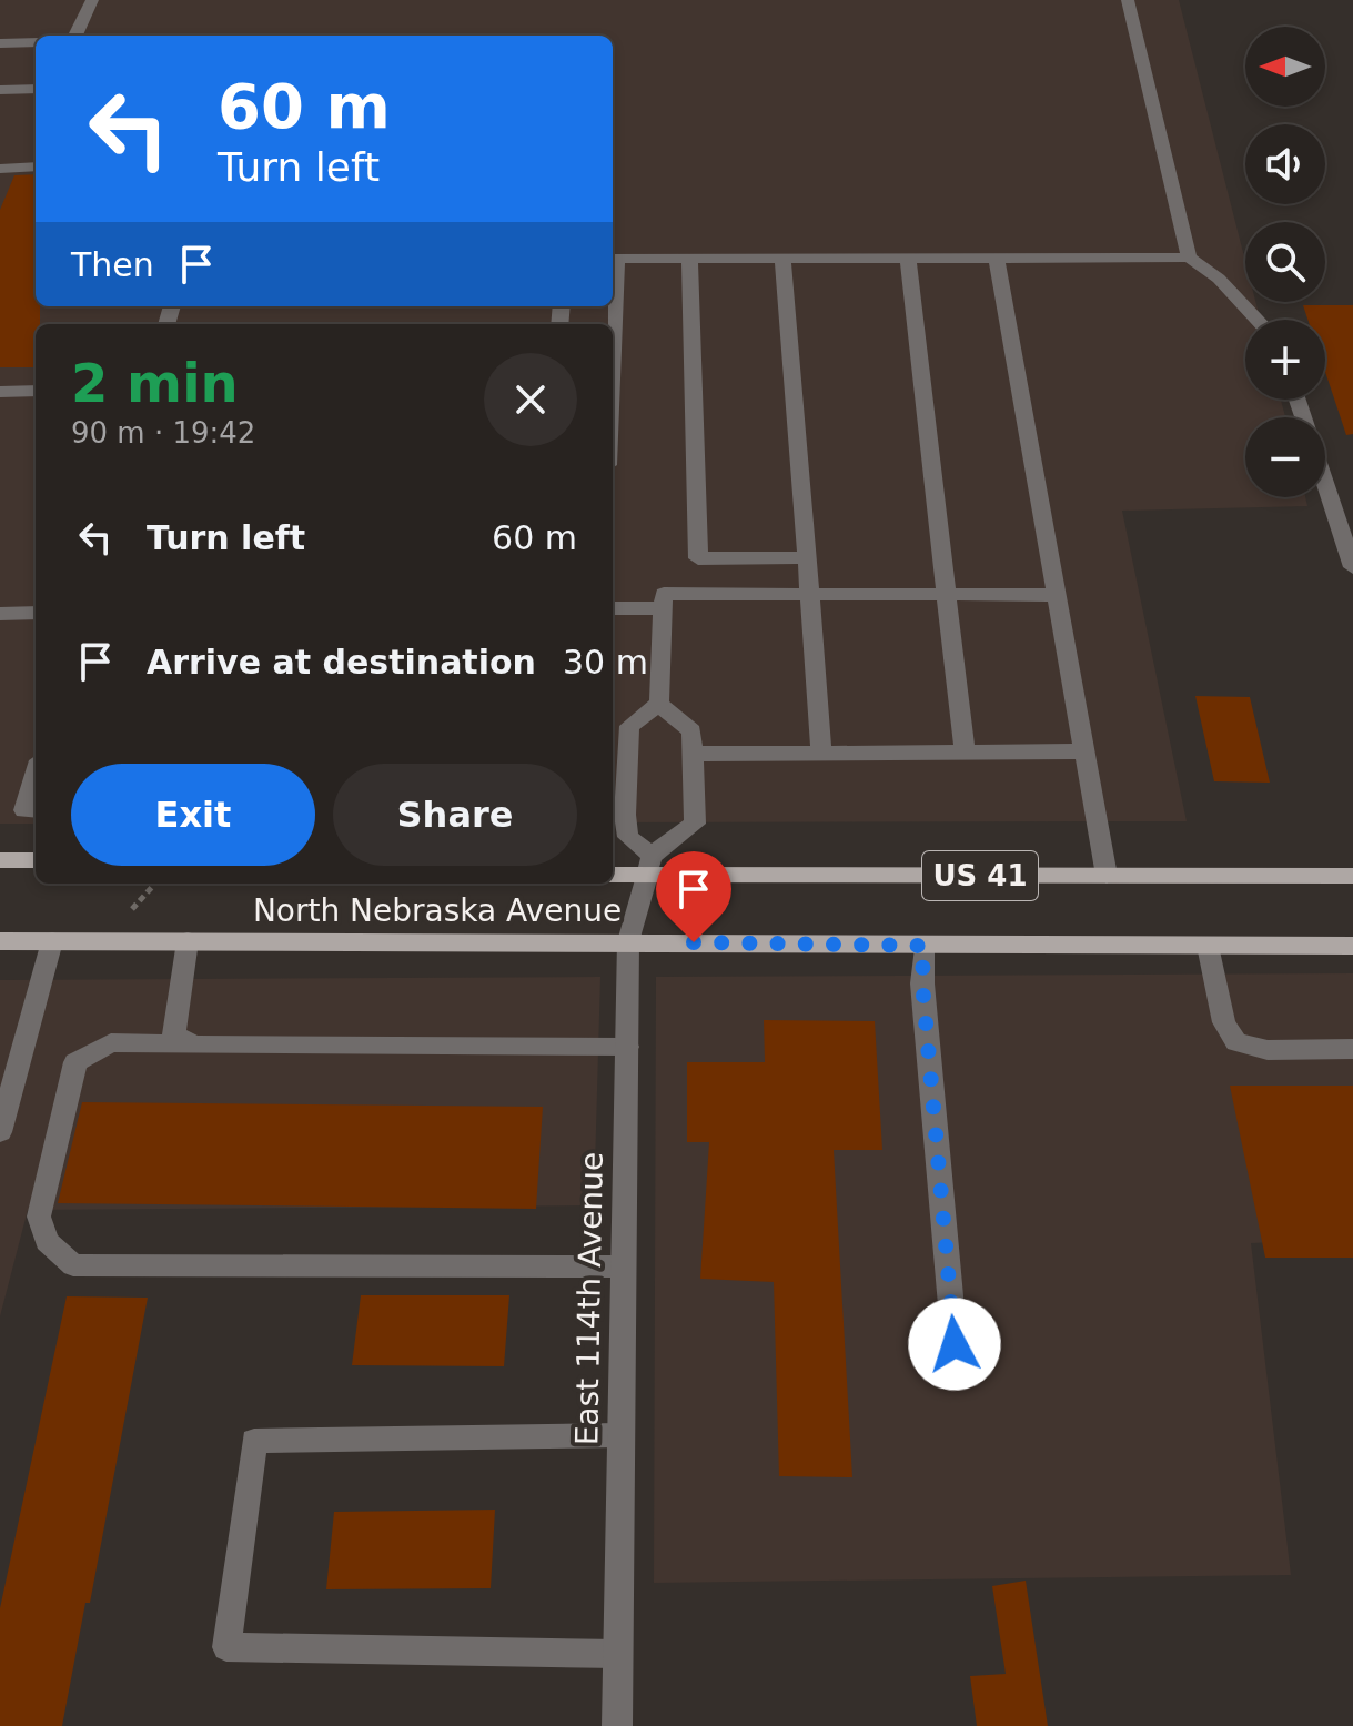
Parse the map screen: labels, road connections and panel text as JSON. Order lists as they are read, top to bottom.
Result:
{
  "streets": {
    "main road": ["US 41", "North Nebraska Avenue"],
    "street": ["East 114th Avenue"]
  },
  "crossings": [
    ["North Nebraska Avenue", "East 114th Avenue"]
  ],
  "north": "left",
  "page": {
    "map_buttons": ["+", "−"],
    "turn": ["60 m", "Turn left"],
    "then": "Then",
    "heading": ["2 min", "90 m · 19:42"],
    "list": [
      {
        "name": "Turn left",
        "value": "60 m"
      },
      {
        "name": "Arrive at destination",
        "value": "30 m"
      }
    ],
    "buttons": ["Exit", "Share"]
  }
}
